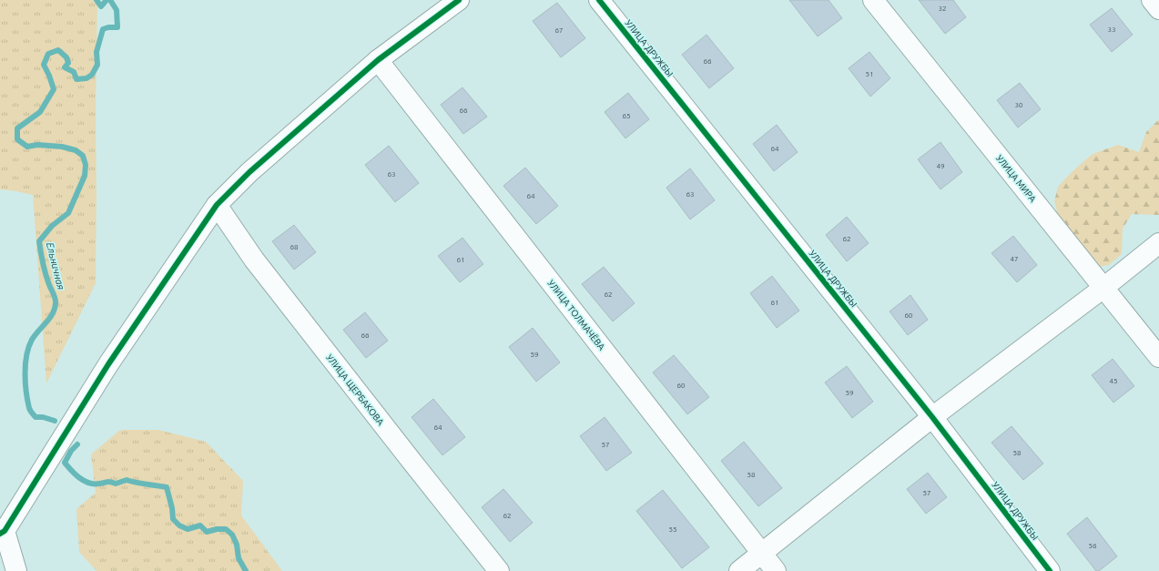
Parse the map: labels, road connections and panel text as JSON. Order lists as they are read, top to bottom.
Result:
{
  "streets": {
    "street": [
      "УЛИЦА ДРУЖБЫ",
      "УЛИЦА МИРА",
      "УЛИЦА ТОЛМАЧЁВА",
      "УЛИЦА ЩЕРБАКОВА"
    ]
  },
  "water": ["Ельничная"],
  "house_numbers": [
    "32",
    "33",
    "67",
    "66",
    "51",
    "30",
    "66",
    "65",
    "64",
    "49",
    "63",
    "63",
    "64",
    "62",
    "68",
    "47",
    "61",
    "62",
    "61",
    "60",
    "66",
    "59",
    "45",
    "60",
    "59",
    "64",
    "57",
    "58",
    "58",
    "57",
    "62",
    "55",
    "56"
  ]
}
